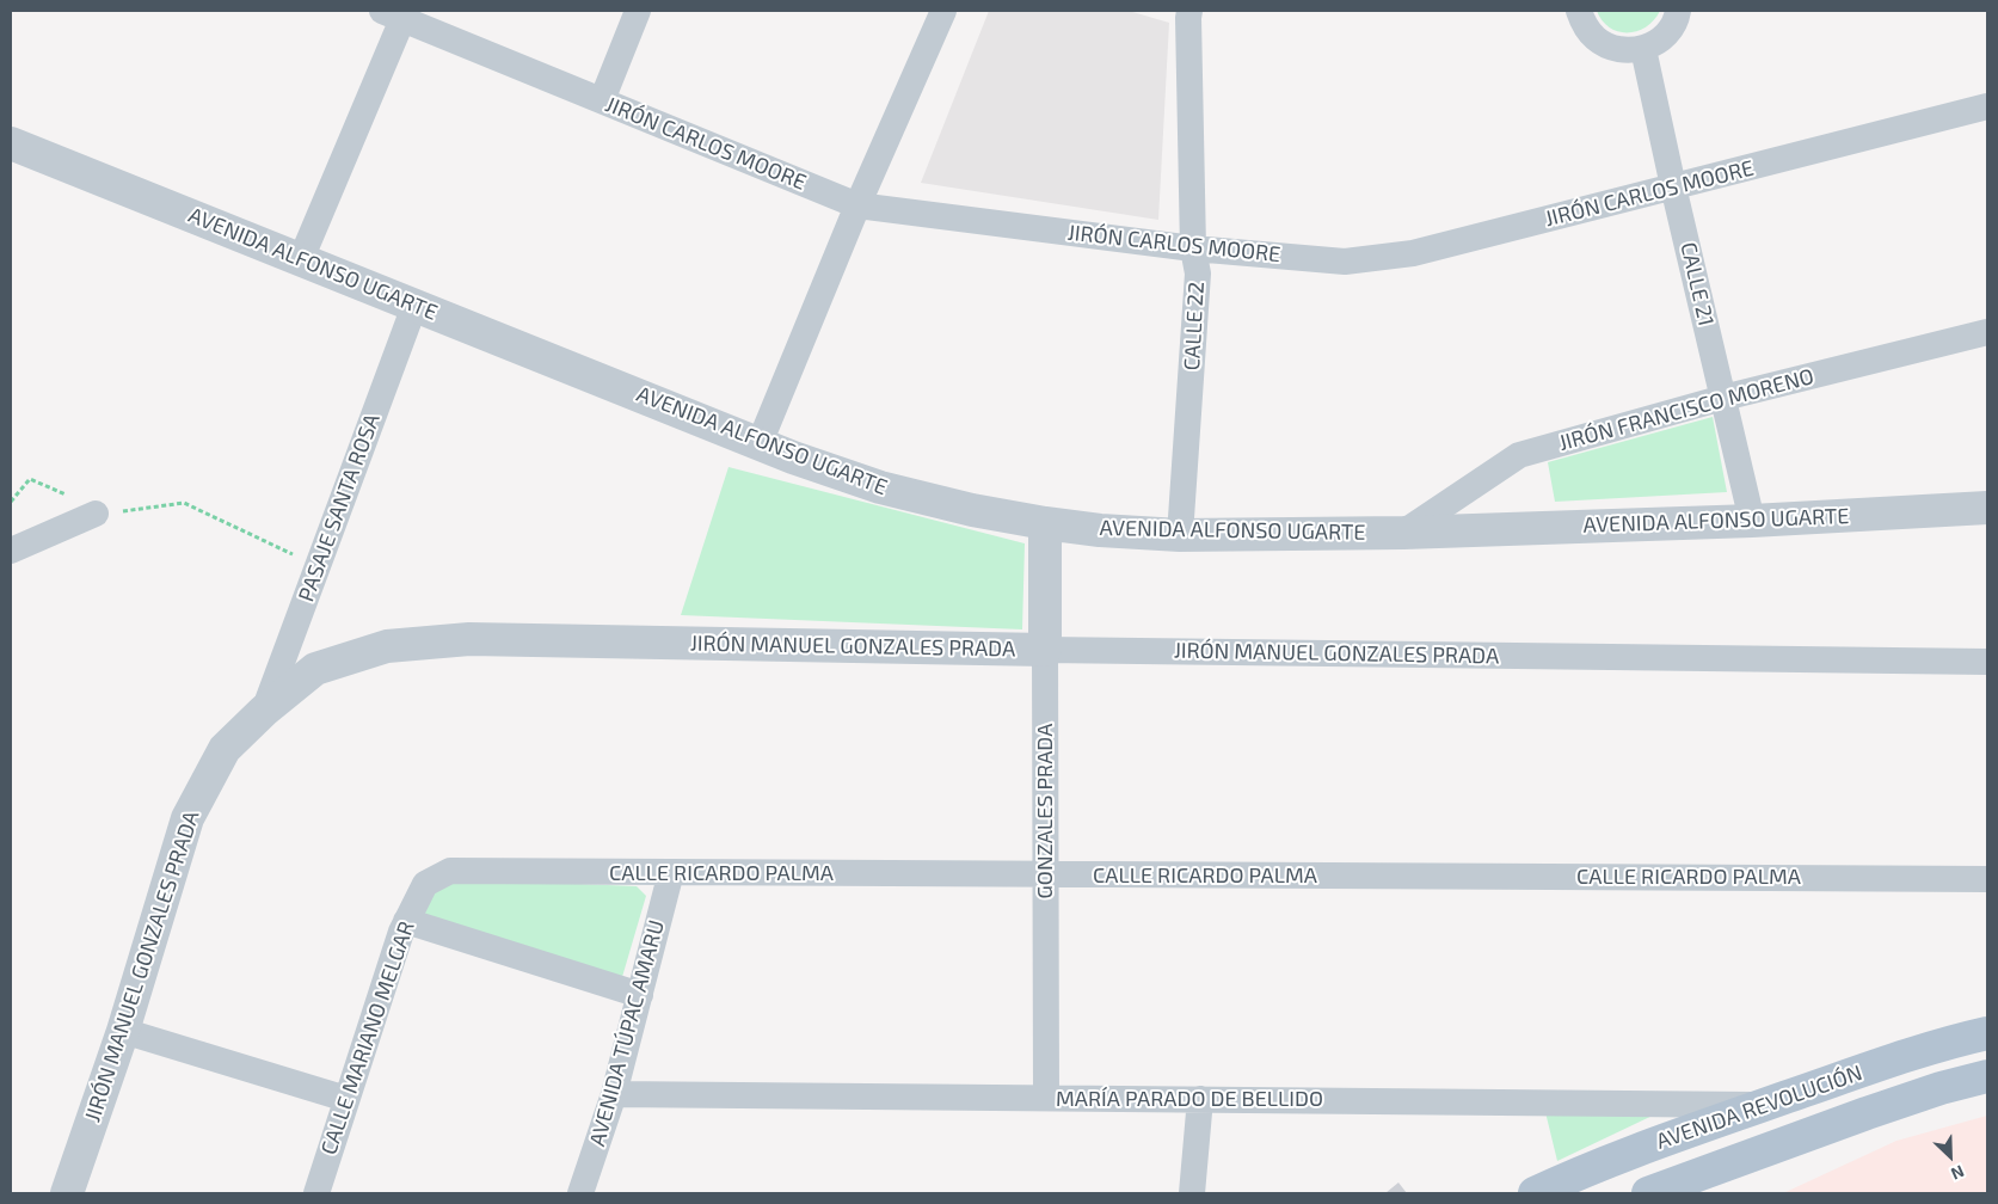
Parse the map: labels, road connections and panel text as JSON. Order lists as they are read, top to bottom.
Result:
{
  "streets": {
    "main road": ["AVENIDA REVOLUCIÓN"],
    "street": [
      "JIRÓN CARLOS MOORE",
      "AVENIDA ALFONSO UGARTE",
      "CALLE 21",
      "CALLE 22",
      "JIRÓN FRANCISCO MORENO",
      "PASAJE SANTA ROSA",
      "JIRÓN MANUEL GONZALES PRADA",
      "GONZALES PRADA",
      "CALLE RICARDO PALMA",
      "AVENIDA TÚPAC AMARU",
      "CALLE MARIANO MELGAR",
      "MARÍA PARADO DE BELLIDO"
    ]
  },
  "crossings": [
    ["JIRÓN CARLOS MOORE", "CALLE 21"],
    ["JIRÓN CARLOS MOORE", "CALLE 22"],
    ["AVENIDA ALFONSO UGARTE", "CALLE 21"],
    ["AVENIDA ALFONSO UGARTE", "CALLE 22"],
    ["AVENIDA ALFONSO UGARTE", "JIRÓN FRANCISCO MORENO"],
    ["AVENIDA ALFONSO UGARTE", "PASAJE SANTA ROSA"],
    ["AVENIDA ALFONSO UGARTE", "GONZALES PRADA"],
    ["CALLE 21", "JIRÓN FRANCISCO MORENO"],
    ["PASAJE SANTA ROSA", "JIRÓN MANUEL GONZALES PRADA"],
    ["JIRÓN MANUEL GONZALES PRADA", "GONZALES PRADA"],
    ["GONZALES PRADA", "CALLE RICARDO PALMA"],
    ["GONZALES PRADA", "MARÍA PARADO DE BELLIDO"],
    ["CALLE RICARDO PALMA", "AVENIDA TÚPAC AMARU"],
    ["CALLE RICARDO PALMA", "CALLE MARIANO MELGAR"],
    ["AVENIDA TÚPAC AMARU", "MARÍA PARADO DE BELLIDO"],
    ["MARÍA PARADO DE BELLIDO", "AVENIDA REVOLUCIÓN"]
  ],
  "north": "bottom right"
}
